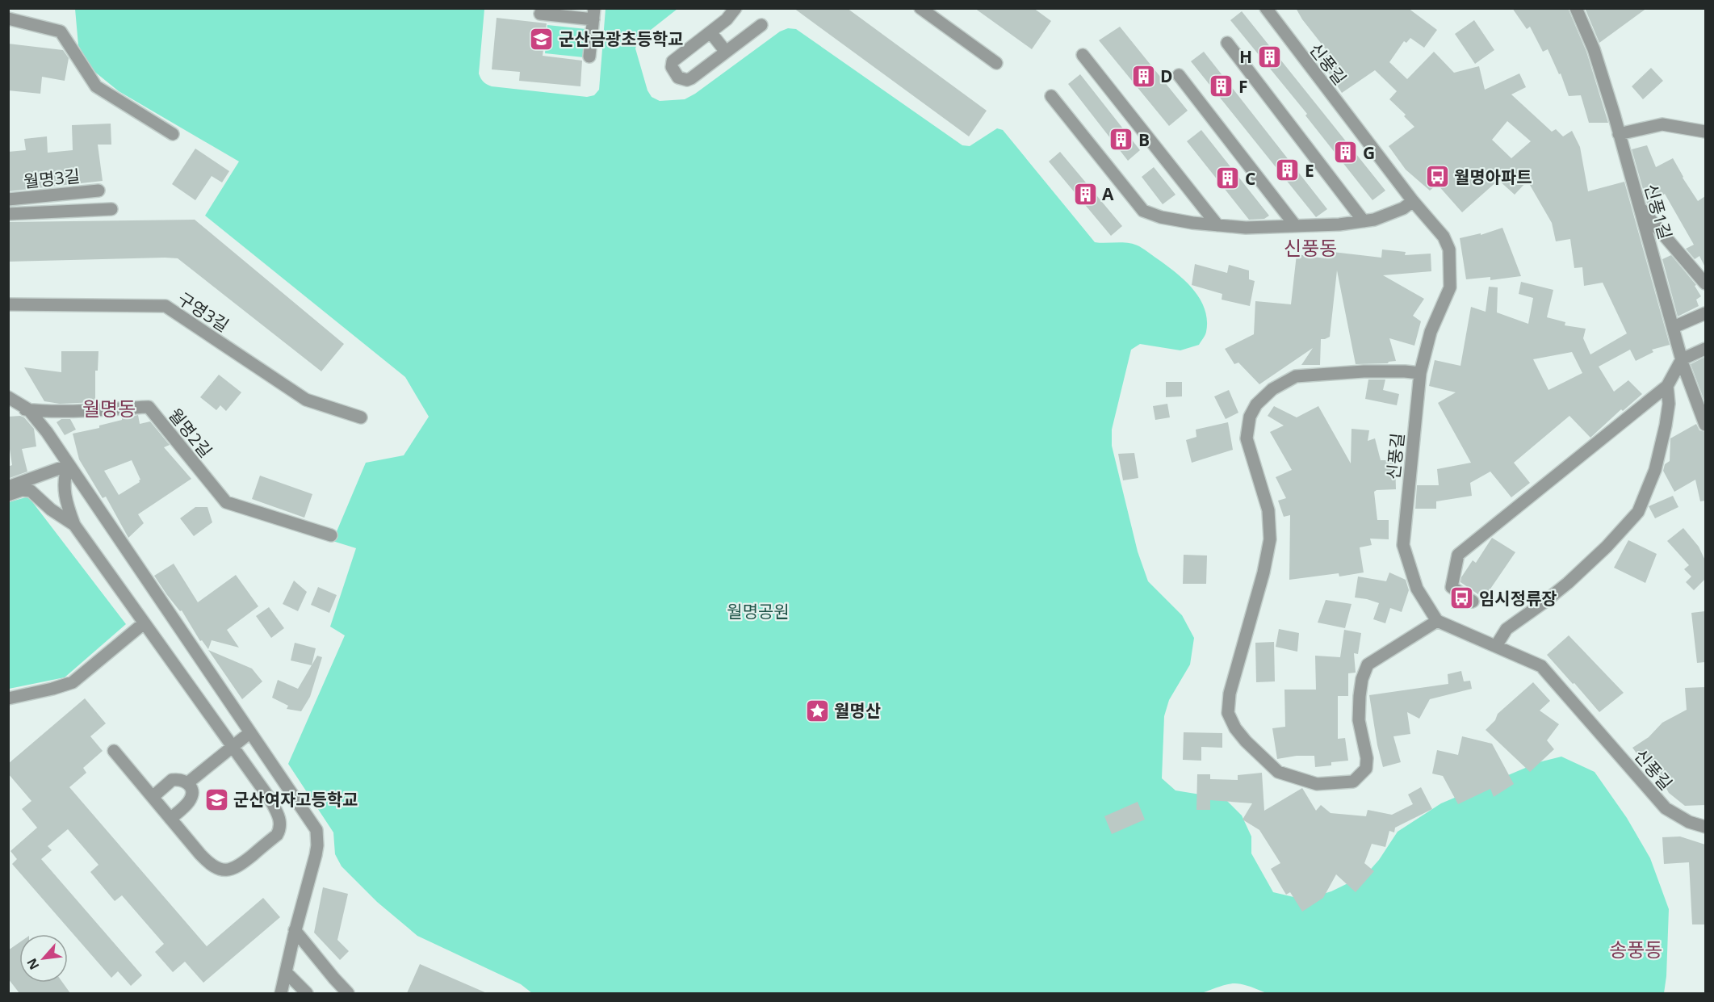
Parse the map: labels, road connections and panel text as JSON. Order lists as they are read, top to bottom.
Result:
{
  "streets": {
    "lane": [
      "신풍길",
      "월명3길",
      "신풍1길",
      "구영3길",
      "월명2길"
    ]
  },
  "districts": ["신풍동", "월명동", "송풍동"],
  "parks": ["월명공원"],
  "places": {
    "school or university": ["군산금광초등학교", "군산여자고등학교"],
    "building": [
      "H",
      "D",
      "F",
      "B",
      "G",
      "E",
      "C",
      "A"
    ],
    "bus stop": ["월명아파트", "임시정류장"],
    "place": ["월명산"]
  },
  "north": "bottom left"
}
